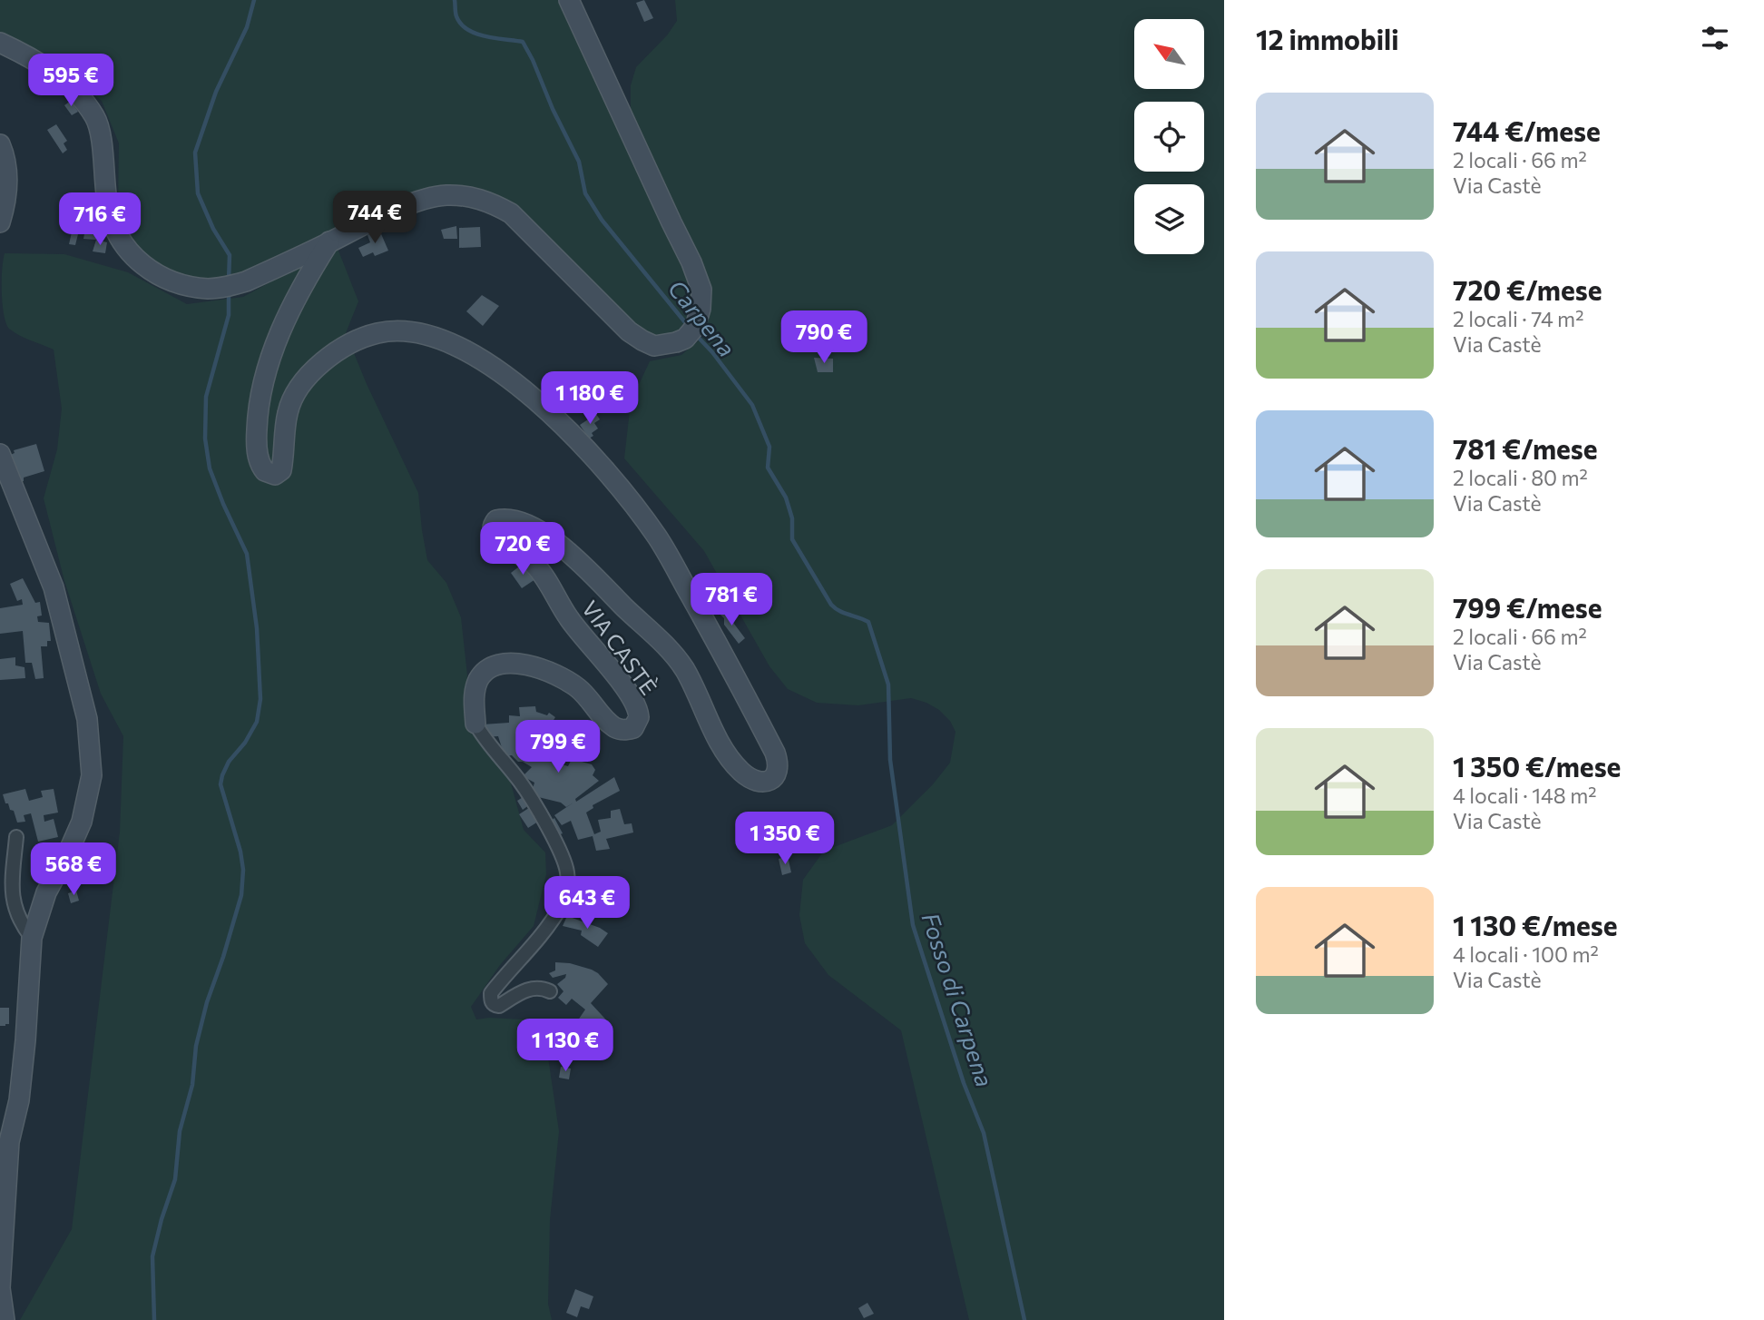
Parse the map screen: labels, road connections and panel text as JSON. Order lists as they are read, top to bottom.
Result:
{
  "streets": {
    "street": ["VIA CASTÈ"]
  },
  "water": ["Carpena", "Fosso di Carpena"],
  "north": "top left",
  "page": {
    "heading": "12 immobili",
    "price": [
      "595 €",
      "744 €",
      "716 €",
      "790 €",
      "1 180 €",
      "720 €",
      "781 €",
      "799 €",
      "1 350 €",
      "568 €",
      "643 €",
      "1 130 €"
    ],
    "list": [
      {
        "name": "744 €/mese",
        "note": "2 locali · 66 m² · Via Castè"
      },
      {
        "name": "720 €/mese",
        "note": "2 locali · 74 m² · Via Castè"
      },
      {
        "name": "781 €/mese",
        "note": "2 locali · 80 m² · Via Castè"
      },
      {
        "name": "799 €/mese",
        "note": "2 locali · 66 m² · Via Castè"
      },
      {
        "name": "1 350 €/mese",
        "note": "4 locali · 148 m² · Via Castè"
      },
      {
        "name": "1 130 €/mese",
        "note": "4 locali · 100 m² · Via Castè"
      }
    ]
  }
}
